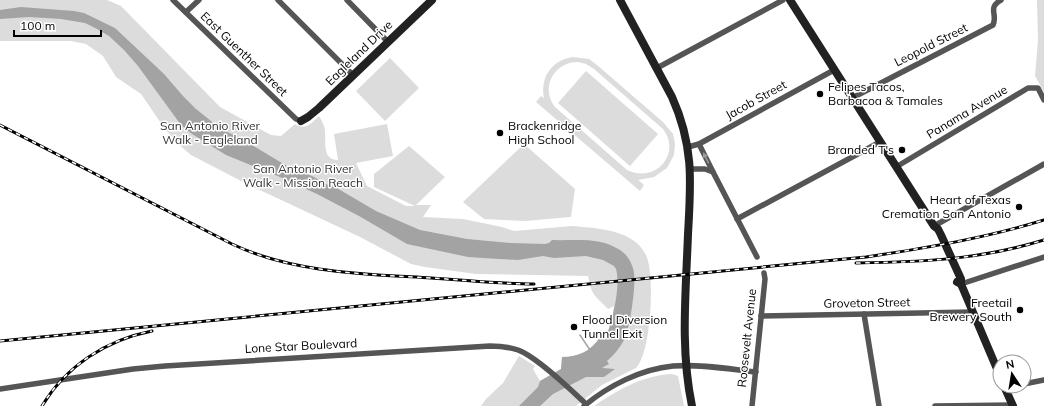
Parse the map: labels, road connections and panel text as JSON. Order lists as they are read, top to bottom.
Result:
{
  "streets": {
    "main road": ["Eagleland Drive"],
    "street": [
      "Leopold Street",
      "East Guenther Street",
      "Jacob Street",
      "Panama Avenue",
      "Groveton Street",
      "Roosevelt Avenue",
      "Lone Star Boulevard"
    ]
  },
  "crossings": [
    ["Eagleland Drive", "East Guenther Street"],
    ["Groveton Street", "Roosevelt Avenue"]
  ],
  "parks": ["San Antonio River Walk - Eagleland", "San Antonio River Walk - Mission Reach"],
  "places": [
    "Felipes Tacos, Barbacoa & Tamales",
    "Brackenridge High School",
    "Branded T's",
    "Heart of Texas Cremation San Antonio",
    "Freetail Brewery South",
    "Flood Diversion Tunnel Exit"
  ],
  "scale_bar": "100 m",
  "north": "top"
}
